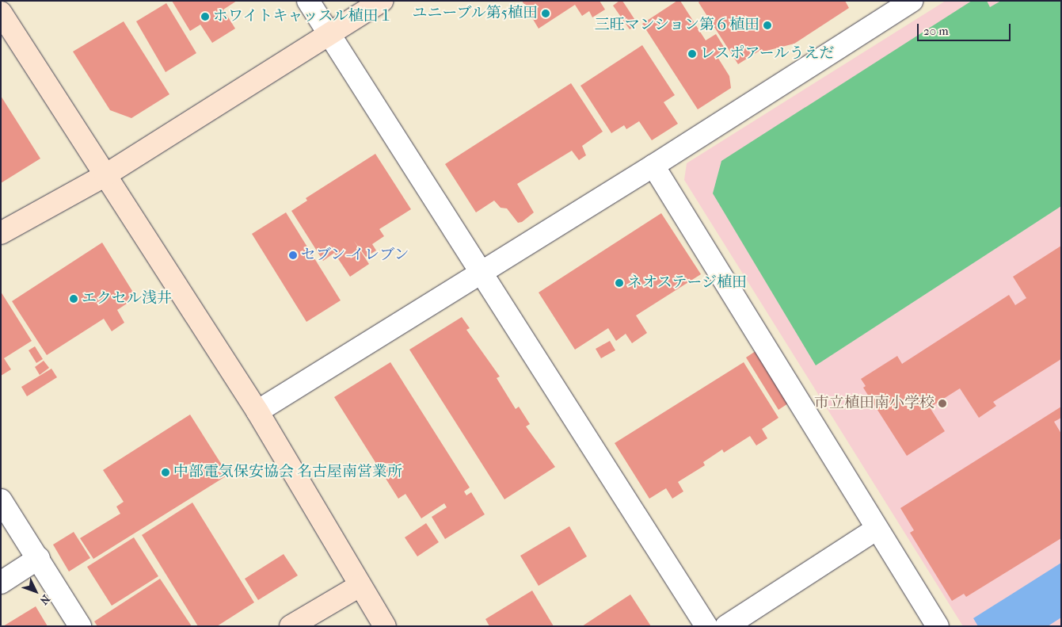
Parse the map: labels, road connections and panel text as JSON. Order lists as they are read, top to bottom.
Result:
{
  "places": [
    "ユニーブル第5植田",
    "ホワイトキャッスル植田１",
    "三旺マンション第６植田",
    "レスポアールうえだ",
    "セブン-イレブン",
    "ネオステージ植田",
    "エクセル浅井",
    "市立植田南小学校",
    "中部電気保安協会 名古屋南営業所"
  ],
  "scale_bar": "20 m",
  "north": "bottom right"
}
